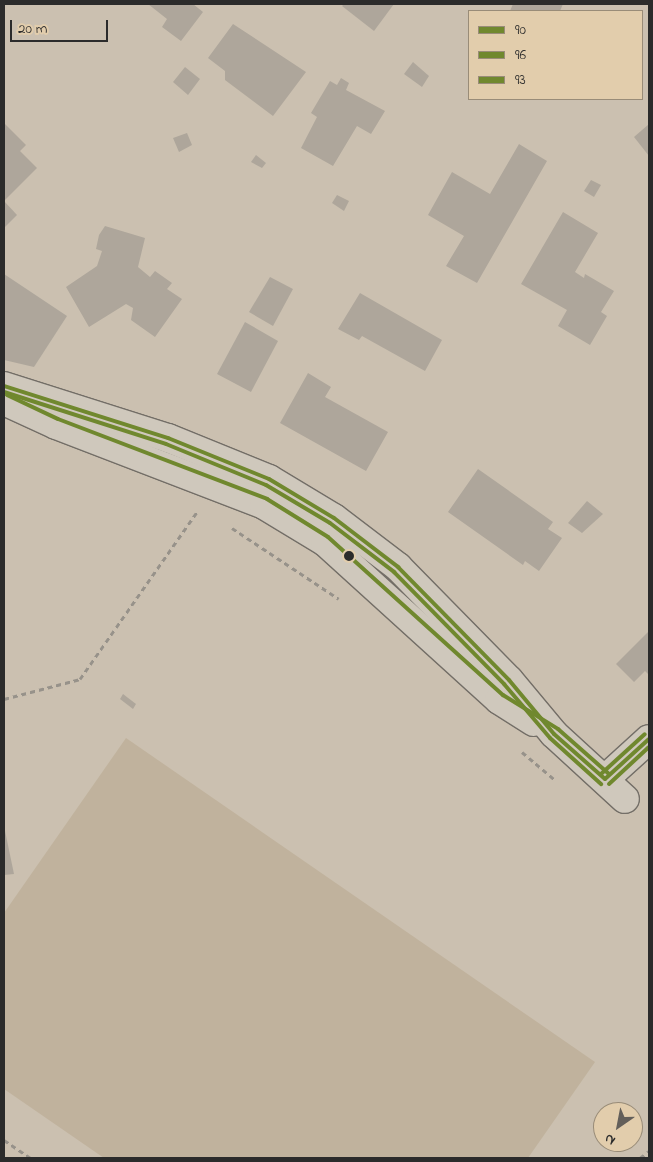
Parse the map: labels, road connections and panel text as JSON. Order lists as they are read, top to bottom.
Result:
{
  "lines": ["transit line 90", "transit line 96", "transit line 93"],
  "legend": ["90", "96", "93"],
  "scale_bar": "20 m",
  "north": "bottom left"
}
